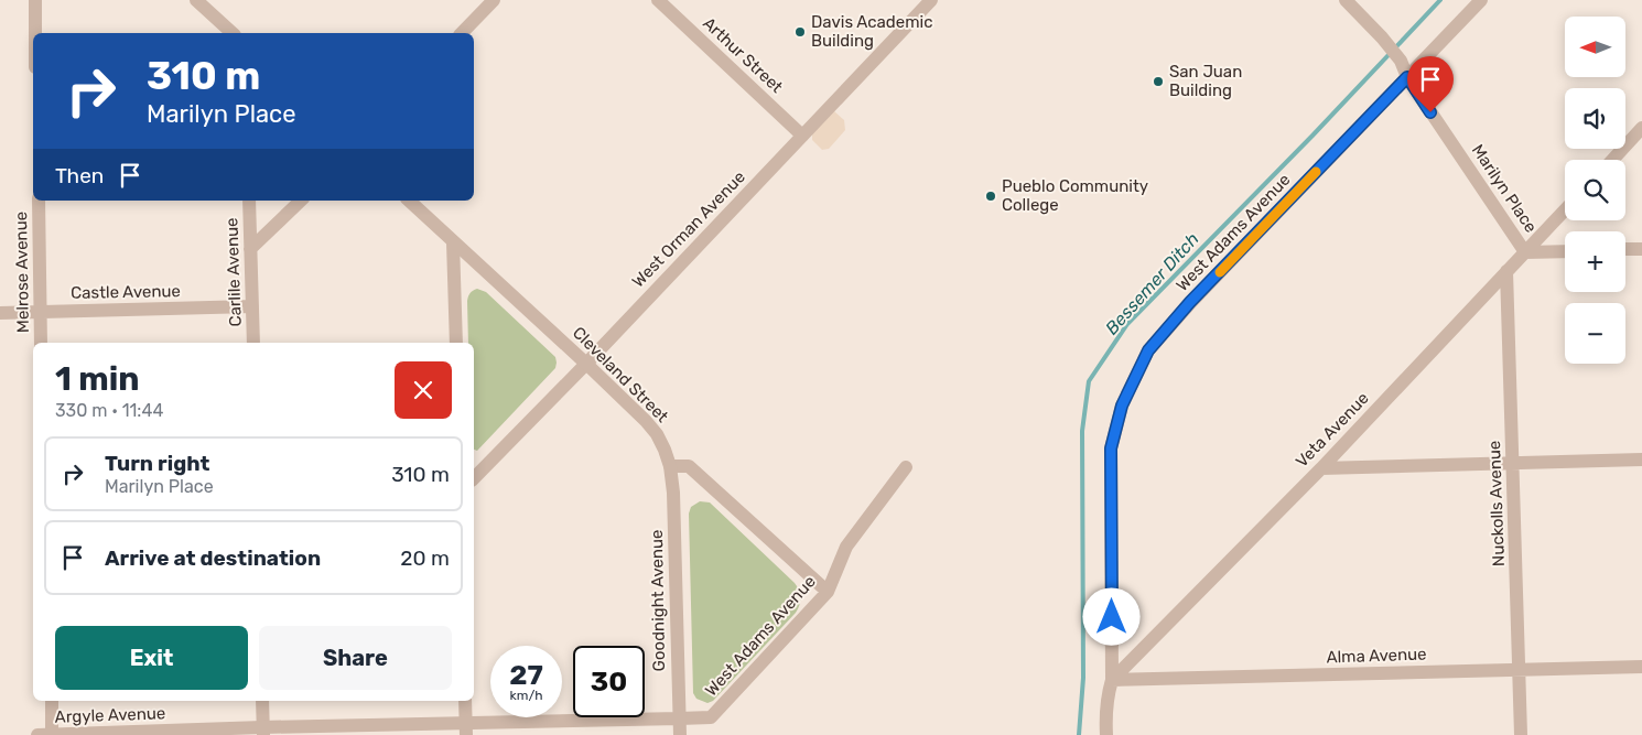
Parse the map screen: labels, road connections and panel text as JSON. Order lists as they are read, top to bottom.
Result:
{
  "streets": {
    "street": [
      "Arthur Street",
      "Marilyn Place",
      "West Orman Avenue",
      "West Adams Avenue",
      "Melrose Avenue",
      "Carlile Avenue",
      "Castle Avenue",
      "Cleveland Street",
      "Veta Avenue",
      "Nuckolls Avenue",
      "Goodnight Avenue",
      "Alma Avenue",
      "Argyle Avenue"
    ]
  },
  "crossings": [
    ["Arthur Street", "West Orman Avenue"],
    ["Marilyn Place", "West Adams Avenue"],
    ["Marilyn Place", "Veta Avenue"],
    ["West Orman Avenue", "Cleveland Street"],
    ["West Adams Avenue", "Veta Avenue"],
    ["West Adams Avenue", "Goodnight Avenue"],
    ["West Adams Avenue", "Alma Avenue"],
    ["West Adams Avenue", "Argyle Avenue"],
    ["Melrose Avenue", "Castle Avenue"],
    ["Carlile Avenue", "Castle Avenue"],
    ["Cleveland Street", "Goodnight Avenue"],
    ["Veta Avenue", "Nuckolls Avenue"],
    ["Veta Avenue", "Alma Avenue"],
    ["Nuckolls Avenue", "Alma Avenue"],
    ["Goodnight Avenue", "Argyle Avenue"]
  ],
  "water": ["Bessemer Ditch"],
  "places": ["Davis Academic Building", "San Juan Building", "Pueblo Community College"],
  "north": "left",
  "page": {
    "map_buttons": ["+", "−"],
    "turn": ["310 m", "Marilyn Place"],
    "then": "Then",
    "heading": ["1 min", "330 m · 11:44"],
    "list": [
      {
        "name": "Turn right",
        "note": "Marilyn Place",
        "value": "310 m"
      },
      {
        "name": "Arrive at destination",
        "value": "20 m"
      }
    ],
    "buttons": ["Exit", "Share"],
    "speed": "27 km/h",
    "limit": "30"
  }
}
